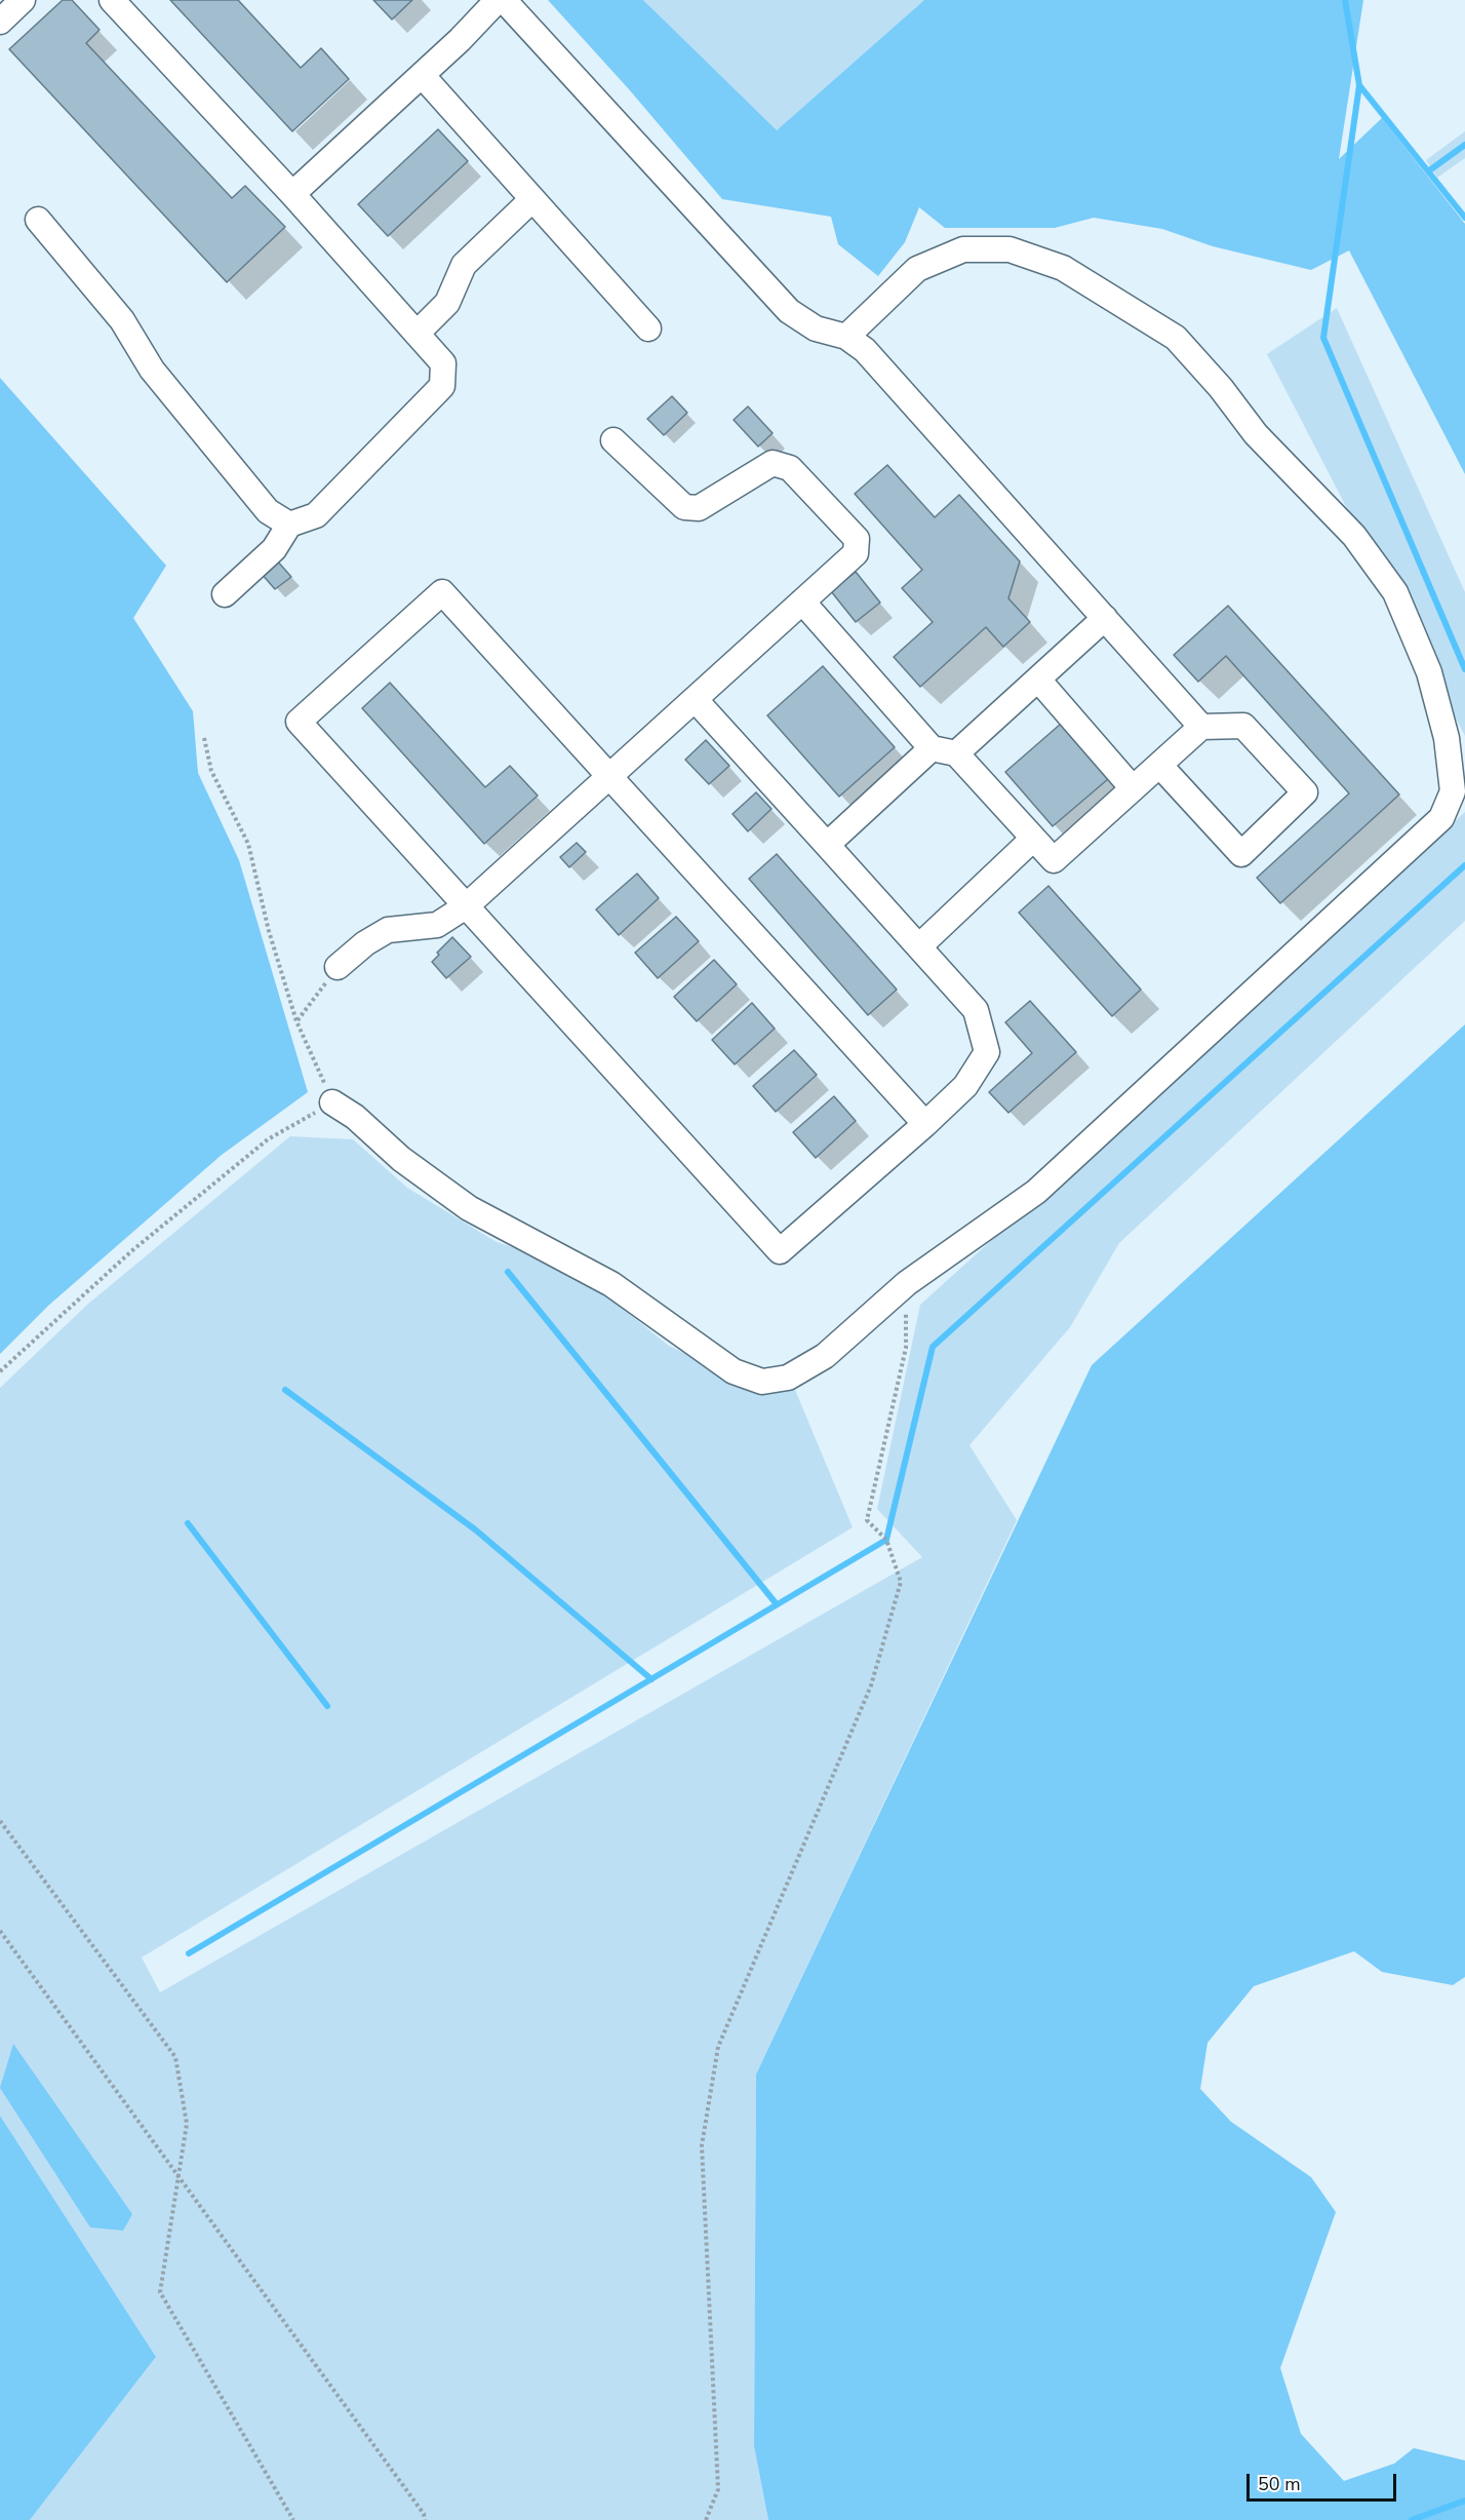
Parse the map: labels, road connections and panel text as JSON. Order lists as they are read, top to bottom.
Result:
{
  "scale_bar": "50 m"
}
